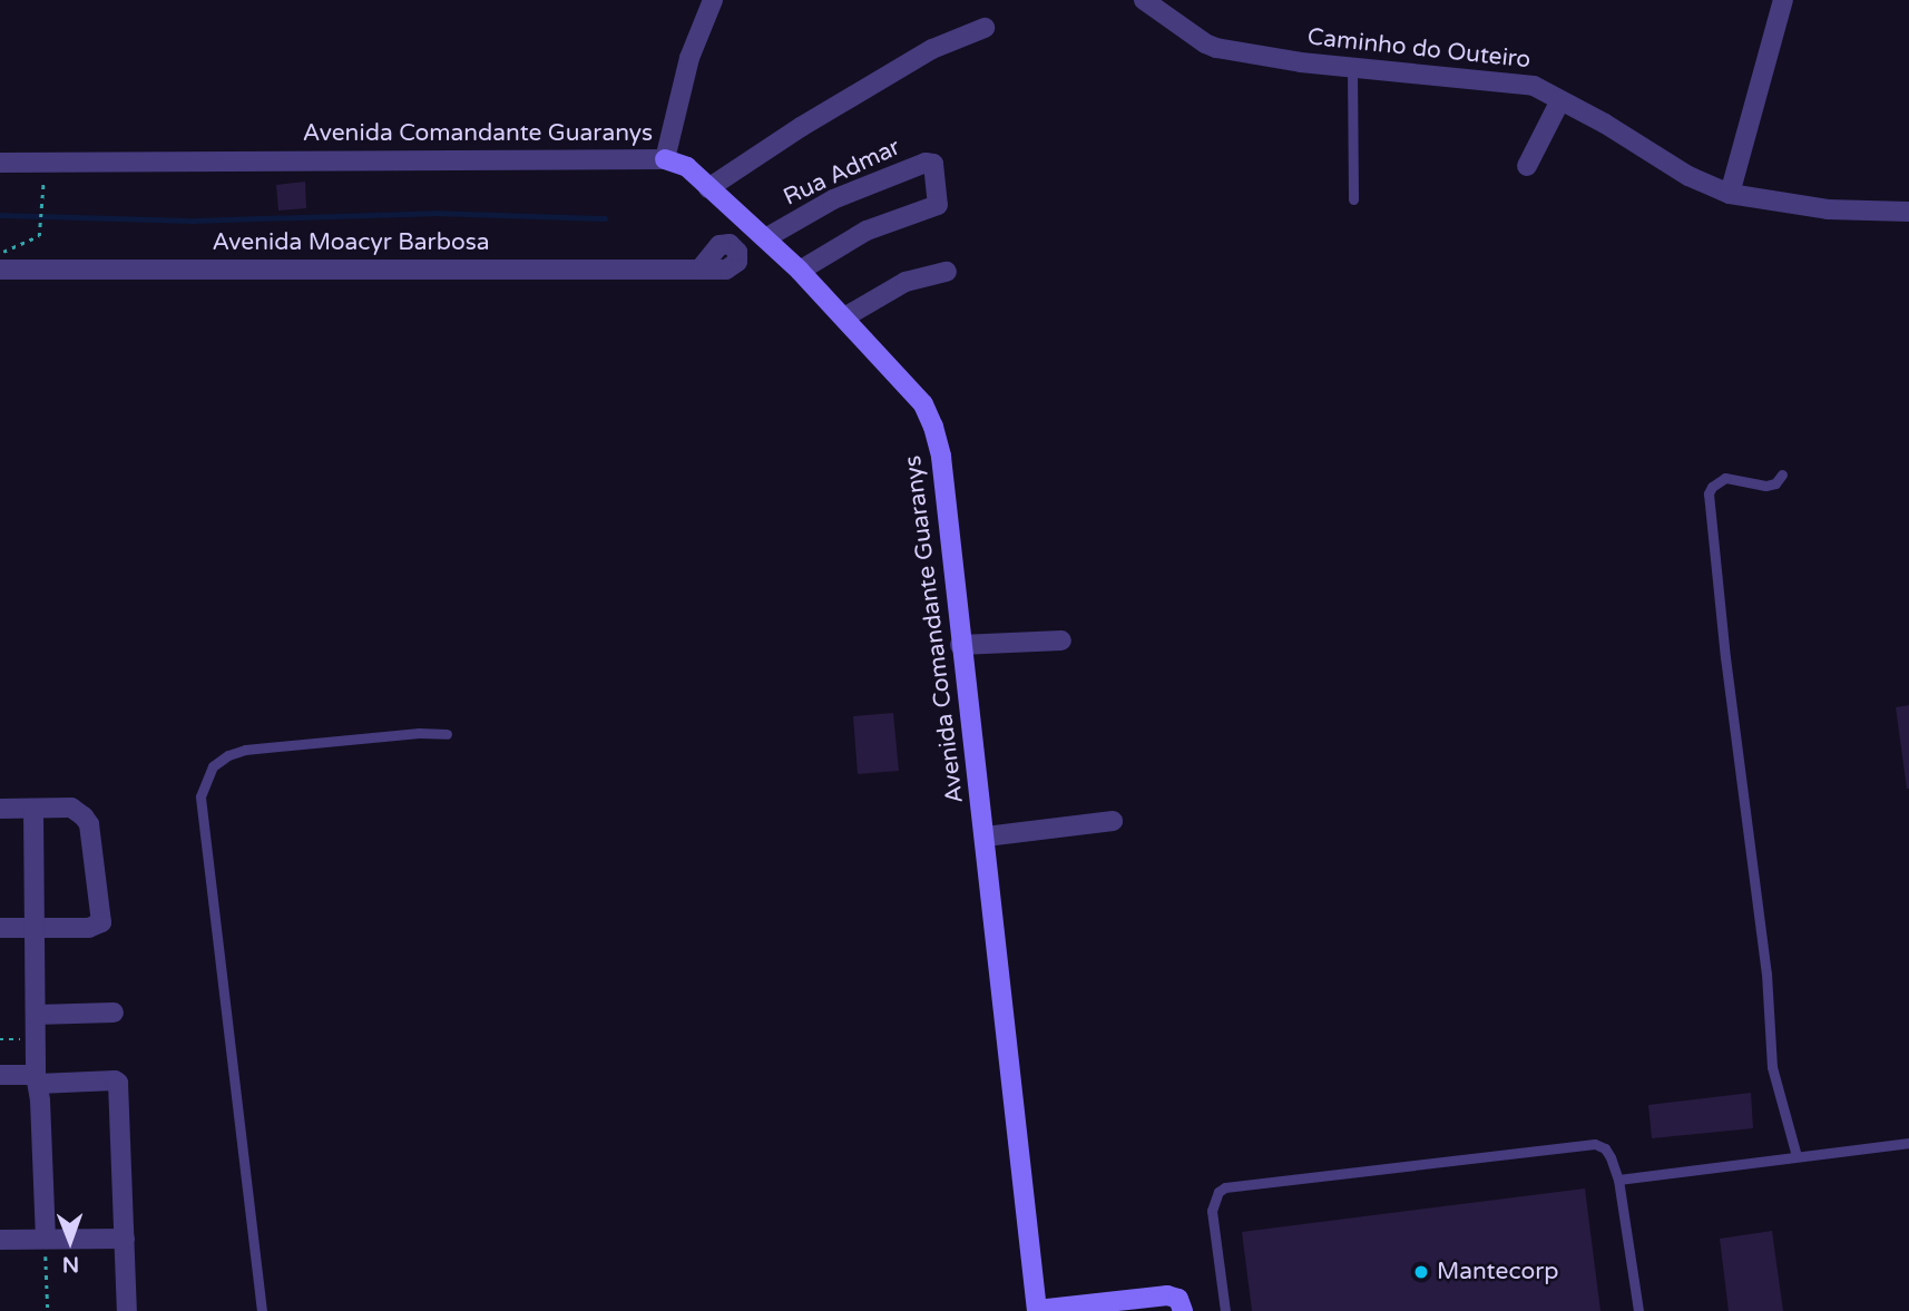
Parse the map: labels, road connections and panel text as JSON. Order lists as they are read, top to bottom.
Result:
{
  "streets": {
    "street": [
      "Caminho do Outeiro",
      "Avenida Comandante Guaranys",
      "Rua Admar",
      "Avenida Moacyr Barbosa"
    ]
  },
  "crossings": [
    ["Avenida Comandante Guaranys", "Rua Admar"]
  ],
  "places": ["Mantecorp"],
  "north": "bottom"
}
